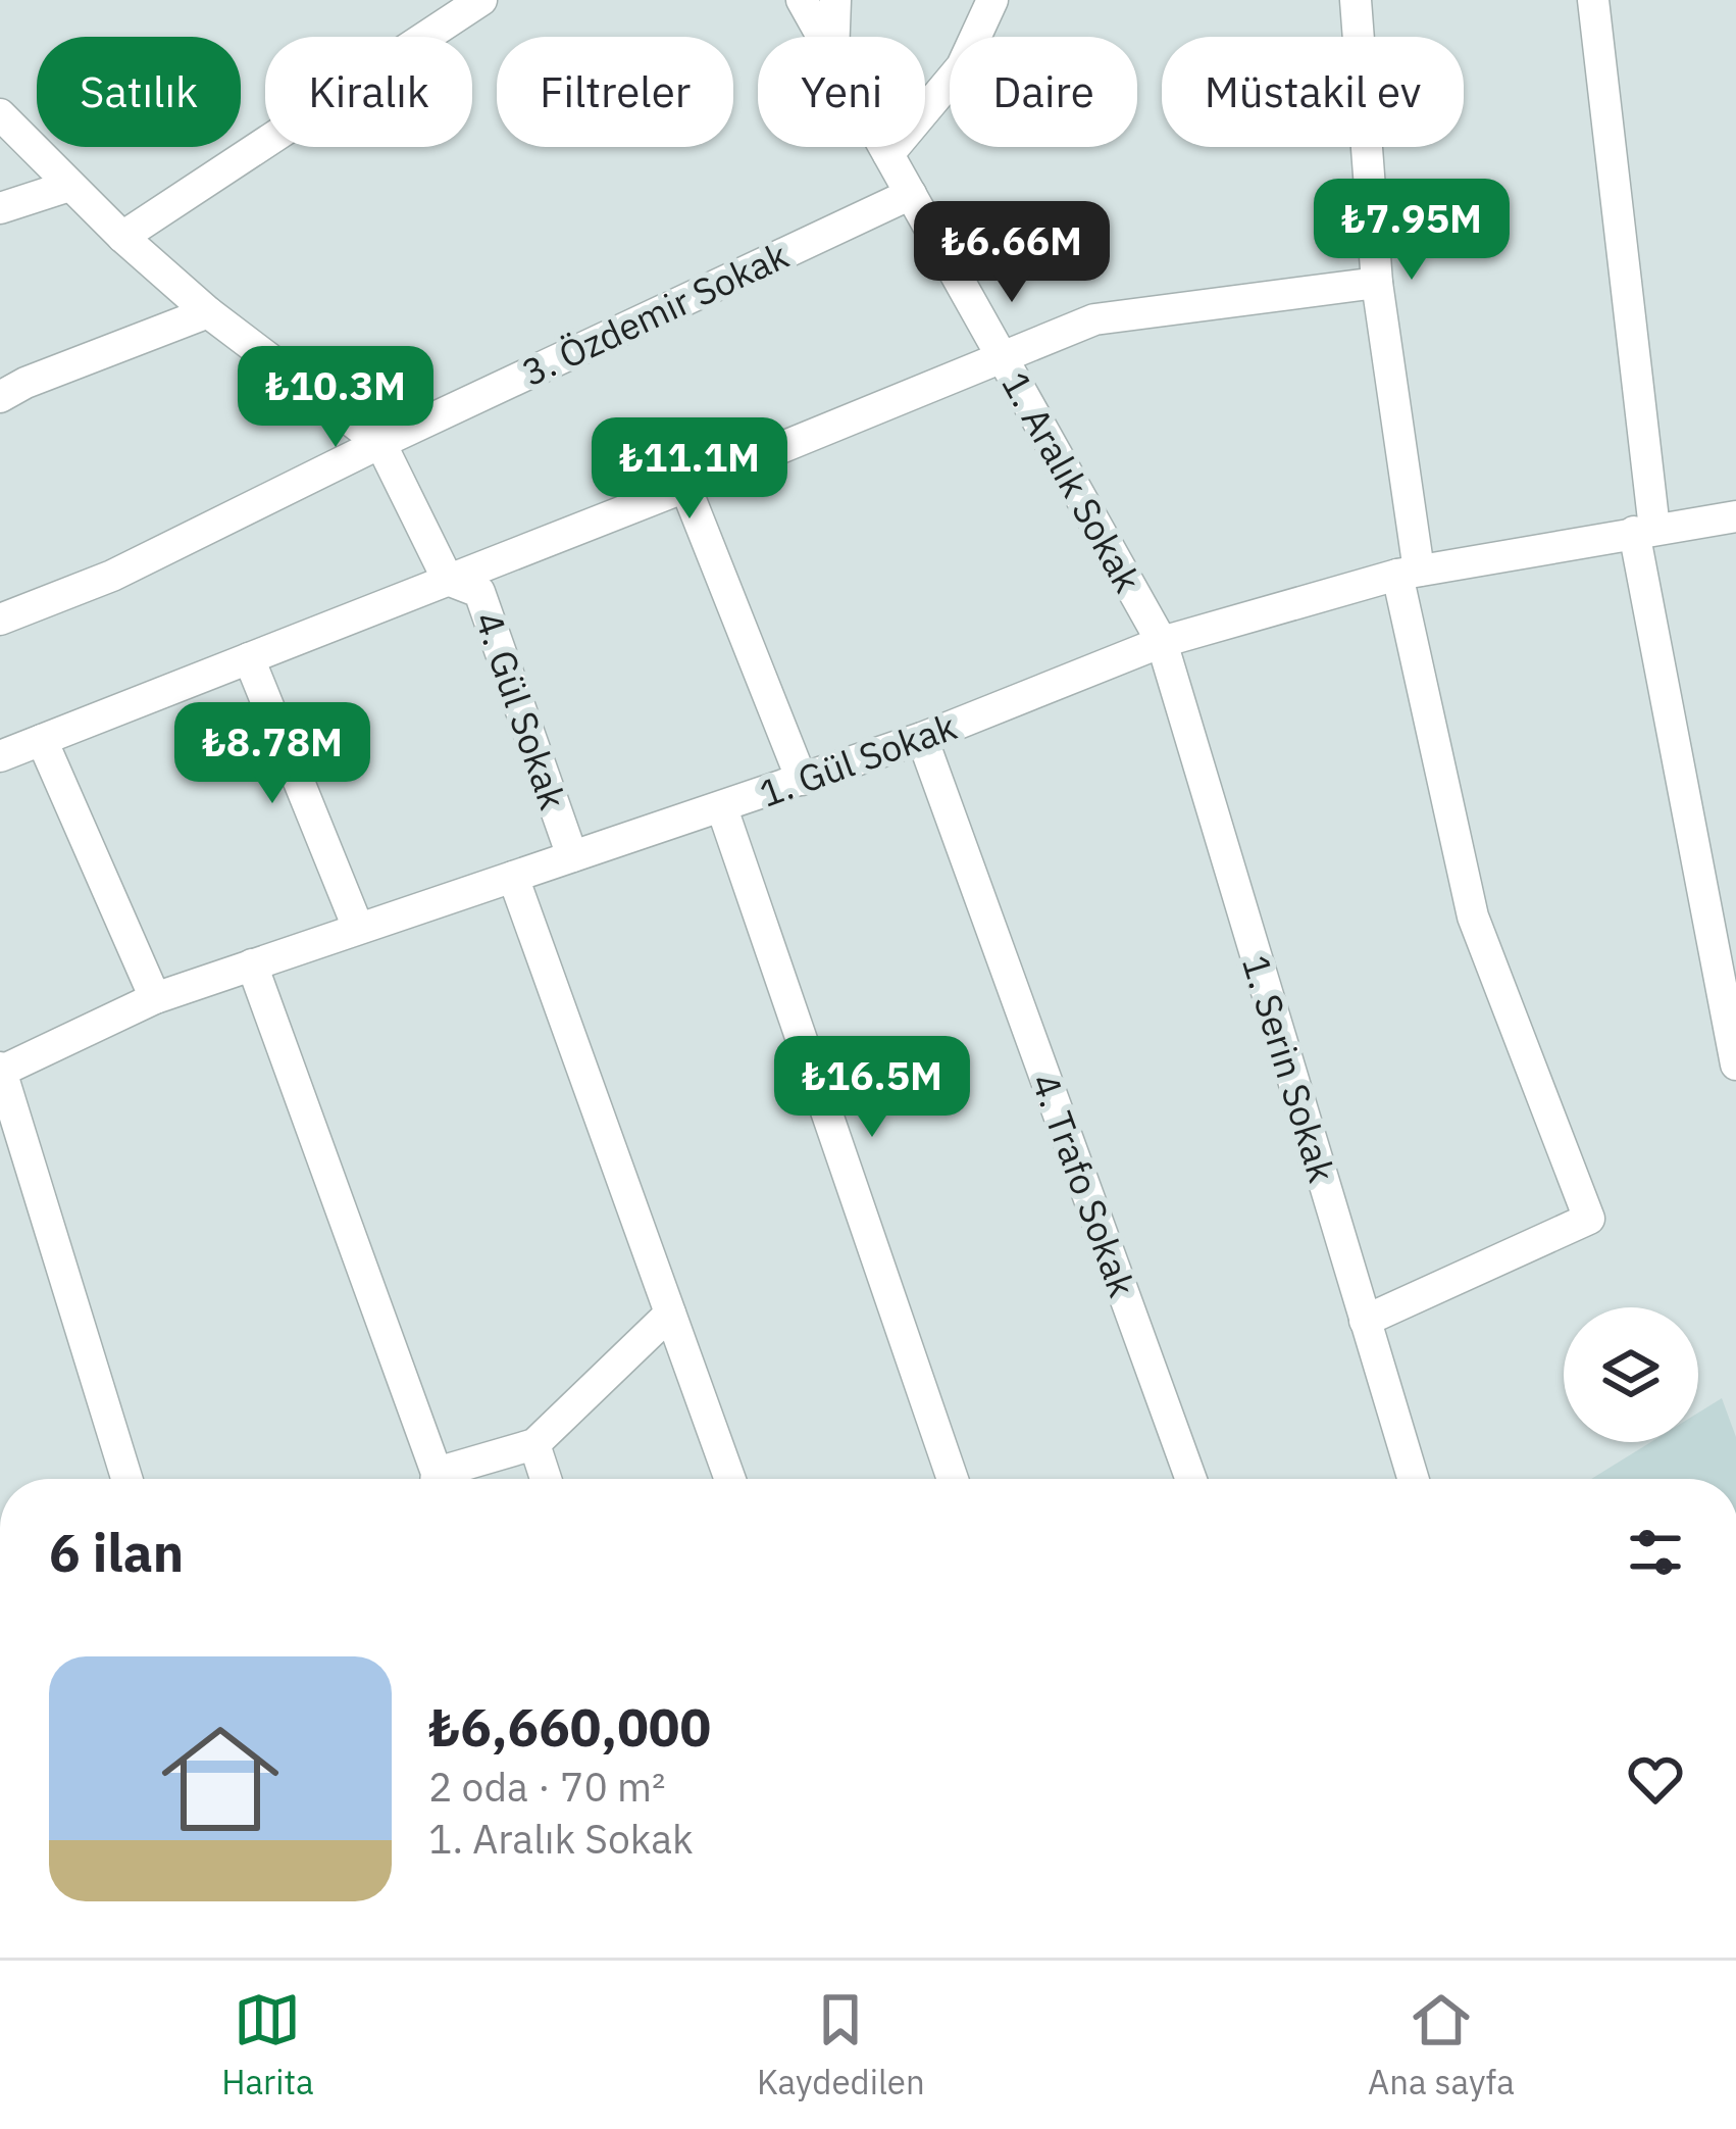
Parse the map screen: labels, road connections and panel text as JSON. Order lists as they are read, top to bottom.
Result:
{
  "streets": {
    "street": [
      "3. Özdemir Sokak",
      "1. Aralık Sokak",
      "4. Gül Sokak",
      "1. Gül Sokak",
      "1. Serin Sokak",
      "4. Trafo Sokak"
    ]
  },
  "crossings": [
    ["3. Özdemir Sokak", "1. Aralık Sokak"],
    ["3. Özdemir Sokak", "4. Gül Sokak"],
    ["1. Aralık Sokak", "1. Gül Sokak"],
    ["1. Aralık Sokak", "1. Serin Sokak"],
    ["4. Gül Sokak", "1. Gül Sokak"],
    ["1. Gül Sokak", "1. Serin Sokak"],
    ["1. Gül Sokak", "4. Trafo Sokak"]
  ],
  "page": {
    "chip": [
      "Satılık",
      "Kiralık",
      "Filtreler",
      "Yeni",
      "Daire",
      "Müstakil ev"
    ],
    "price": [
      "₺7.95M",
      "₺6.66M",
      "₺10.3M",
      "₺11.1M",
      "₺8.78M",
      "₺16.5M"
    ],
    "heading": "6 ilan",
    "list": [
      {
        "name": "₺6,660,000",
        "note": "2 oda · 70 m² · 1. Aralık Sokak"
      }
    ],
    "tabs": ["Harita", "Kaydedilen", "Ana sayfa"]
  }
}
